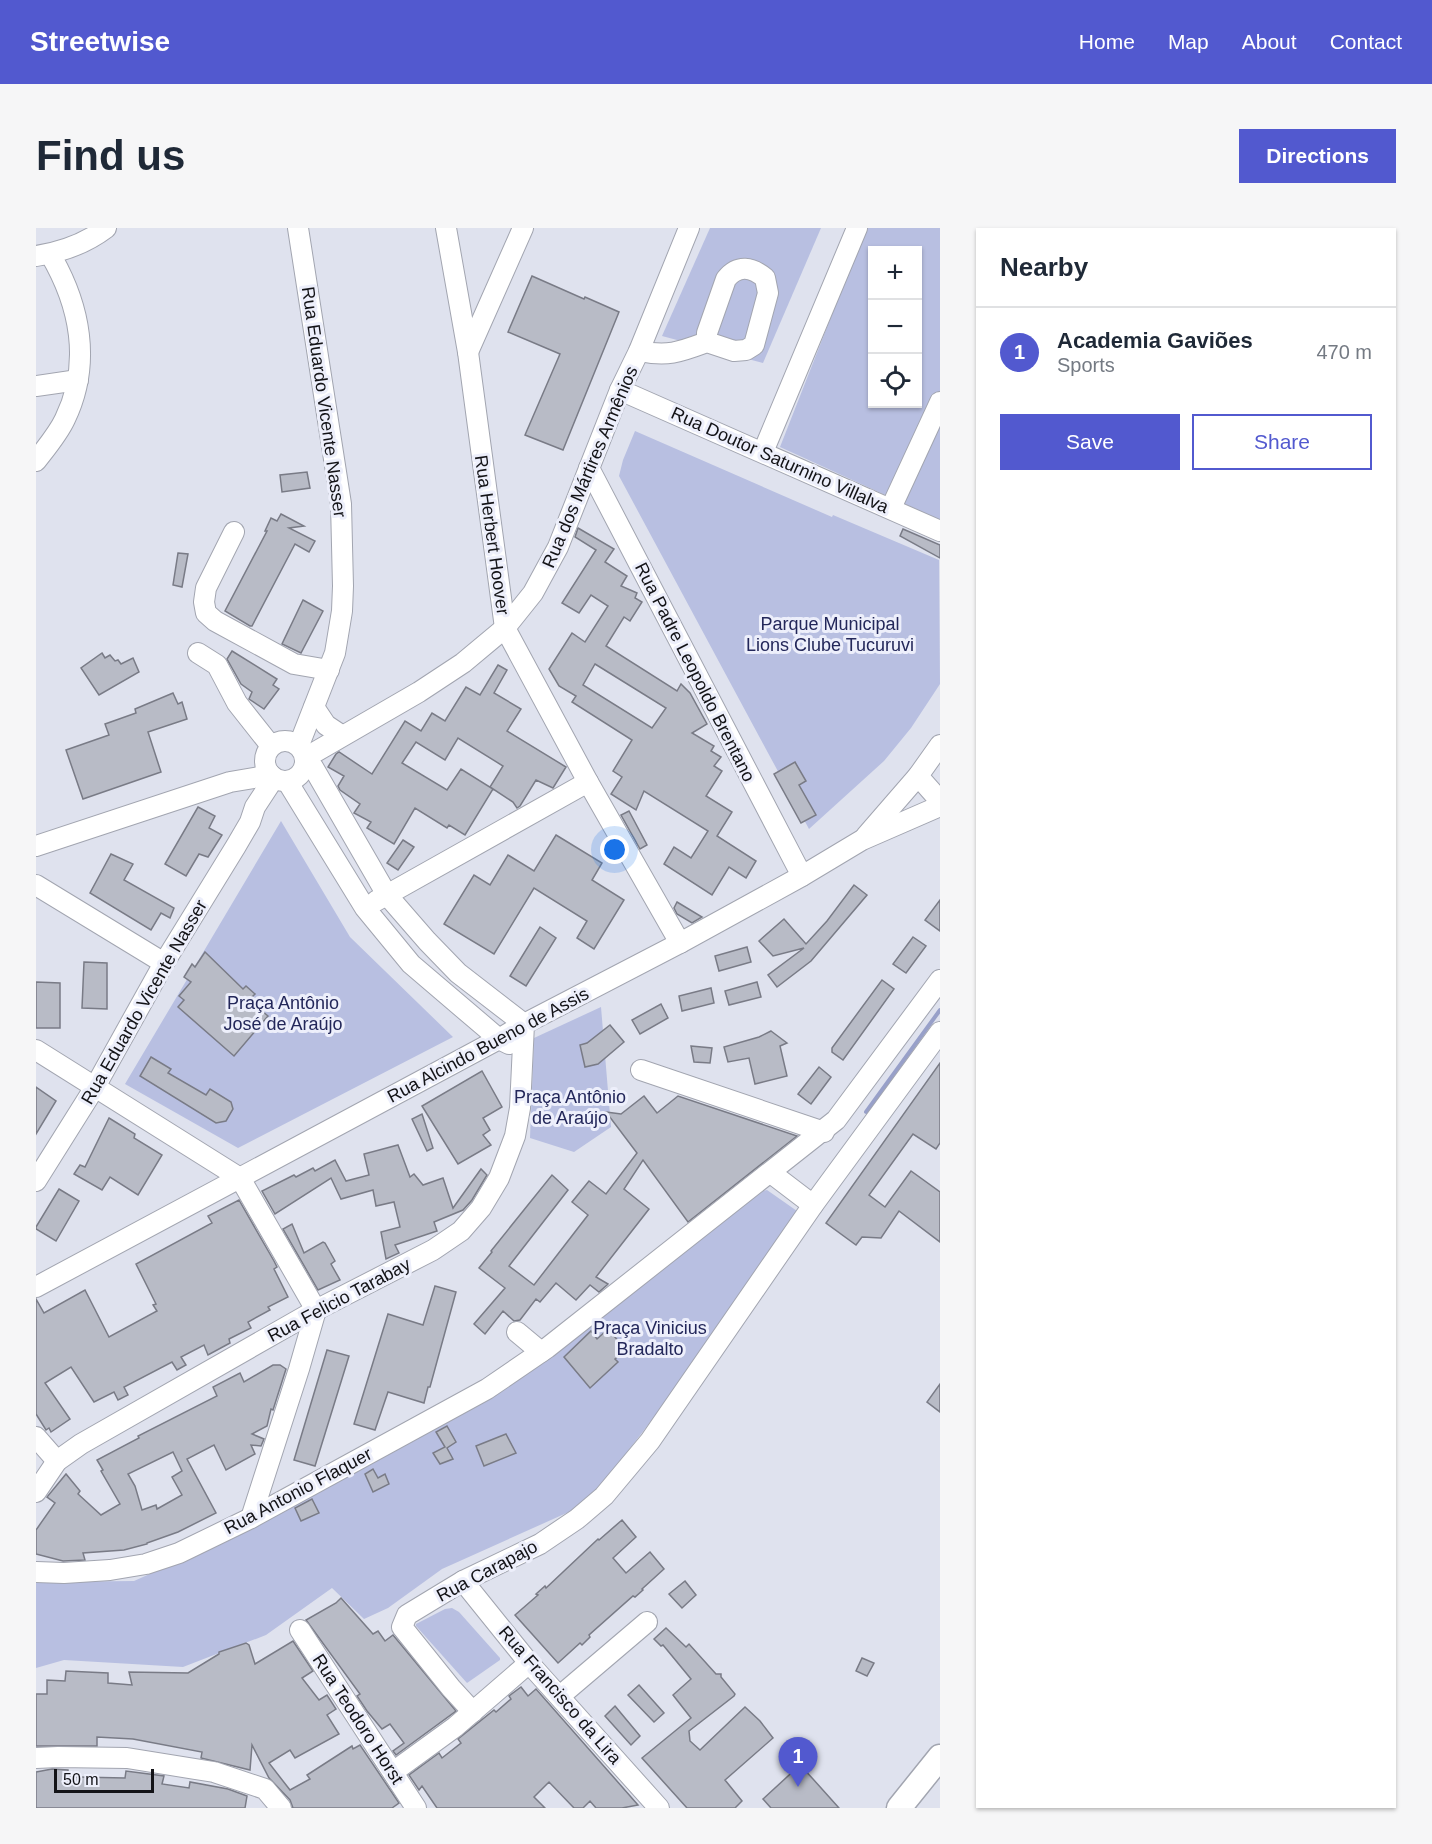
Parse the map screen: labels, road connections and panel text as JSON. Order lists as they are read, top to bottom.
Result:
{
  "streets": {
    "street": [
      "Rua Eduardo Vicente Nasser",
      "Rua Doutor Saturnino Villalva",
      "Rua dos Mártires Armênios",
      "Rua Herbert Hoover",
      "Rua Padre Leopoldo Brentano",
      "Rua Alcindo Bueno de Assis",
      "Rua Felicio Tarabay",
      "Rua Antonio Flaquer",
      "Rua Carapajo",
      "Rua Francisco da Lira",
      "Rua Teodoro Horst"
    ]
  },
  "crossings": [
    ["Rua Eduardo Vicente Nasser", "Rua dos Mártires Armênios"],
    ["Rua Doutor Saturnino Villalva", "Rua dos Mártires Armênios"],
    ["Rua dos Mártires Armênios", "Rua Herbert Hoover"],
    ["Rua dos Mártires Armênios", "Rua Padre Leopoldo Brentano"],
    ["Rua Herbert Hoover", "Rua Alcindo Bueno de Assis"],
    ["Rua Padre Leopoldo Brentano", "Rua Alcindo Bueno de Assis"],
    ["Rua Alcindo Bueno de Assis", "Rua Felicio Tarabay"],
    ["Rua Carapajo", "Rua Francisco da Lira"]
  ],
  "parks": [
    "Parque Municipal Lions Clube Tucuruvi",
    "Praça Antônio José de Araújo",
    "Praça Antônio de Araújo",
    "Praça Vinicius Bradalto"
  ],
  "scale_bar": "50 m",
  "page": {
    "header": "Streetwise",
    "nav": [
      "Home",
      "Map",
      "About",
      "Contact"
    ],
    "buttons": [
      "Directions",
      ["Save", "Share"]
    ],
    "title": "Find us",
    "heading": "Nearby",
    "map_buttons": ["+", "−"],
    "list": [
      {
        "mark": "1",
        "name": "Academia Gaviões",
        "note": "Sports",
        "value": "470 m"
      }
    ],
    "pins": "1",
    "scale": "50 m"
  }
}
